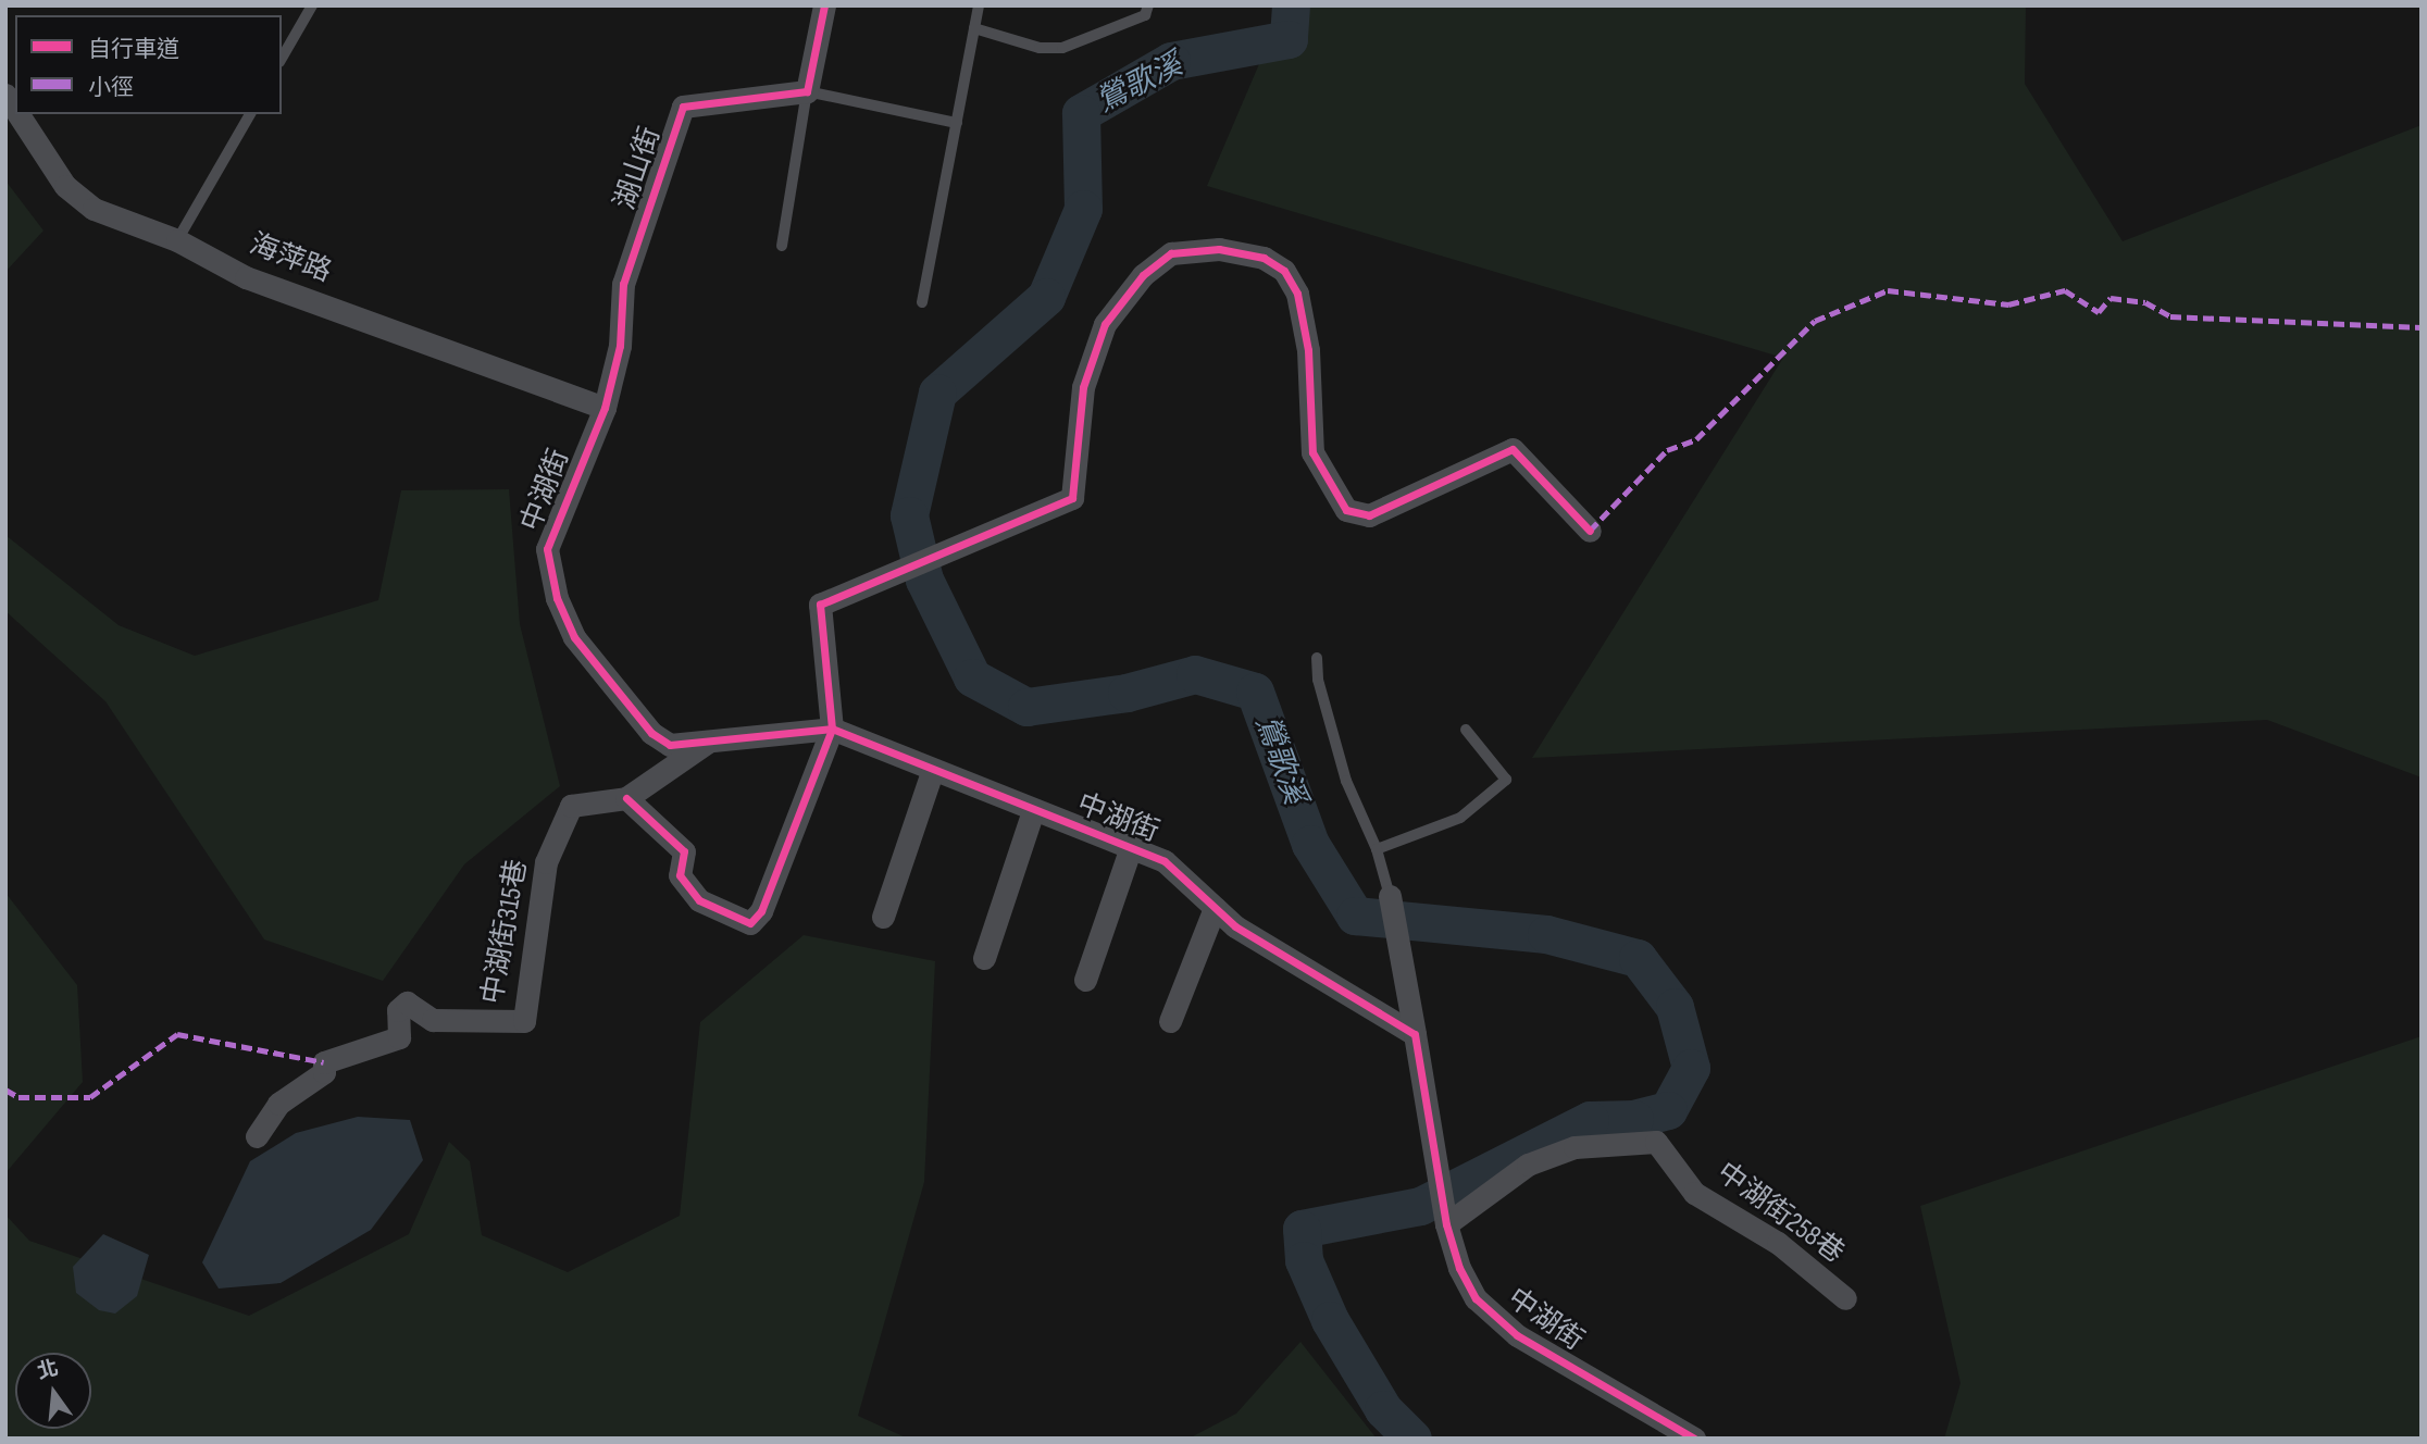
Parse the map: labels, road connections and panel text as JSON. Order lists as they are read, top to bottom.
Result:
{
  "streets": {
    "street": [
      "湖山街",
      "海萍路",
      "中湖街",
      "中湖街315巷",
      "中湖街258巷"
    ]
  },
  "crossings": [
    ["湖山街", "海萍路"],
    ["湖山街", "中湖街"],
    ["海萍路", "中湖街"],
    ["中湖街", "中湖街315巷"],
    ["中湖街", "中湖街258巷"]
  ],
  "water": ["鶯歌溪"],
  "legend": ["自行車道", "小徑"],
  "north": "top"
}
